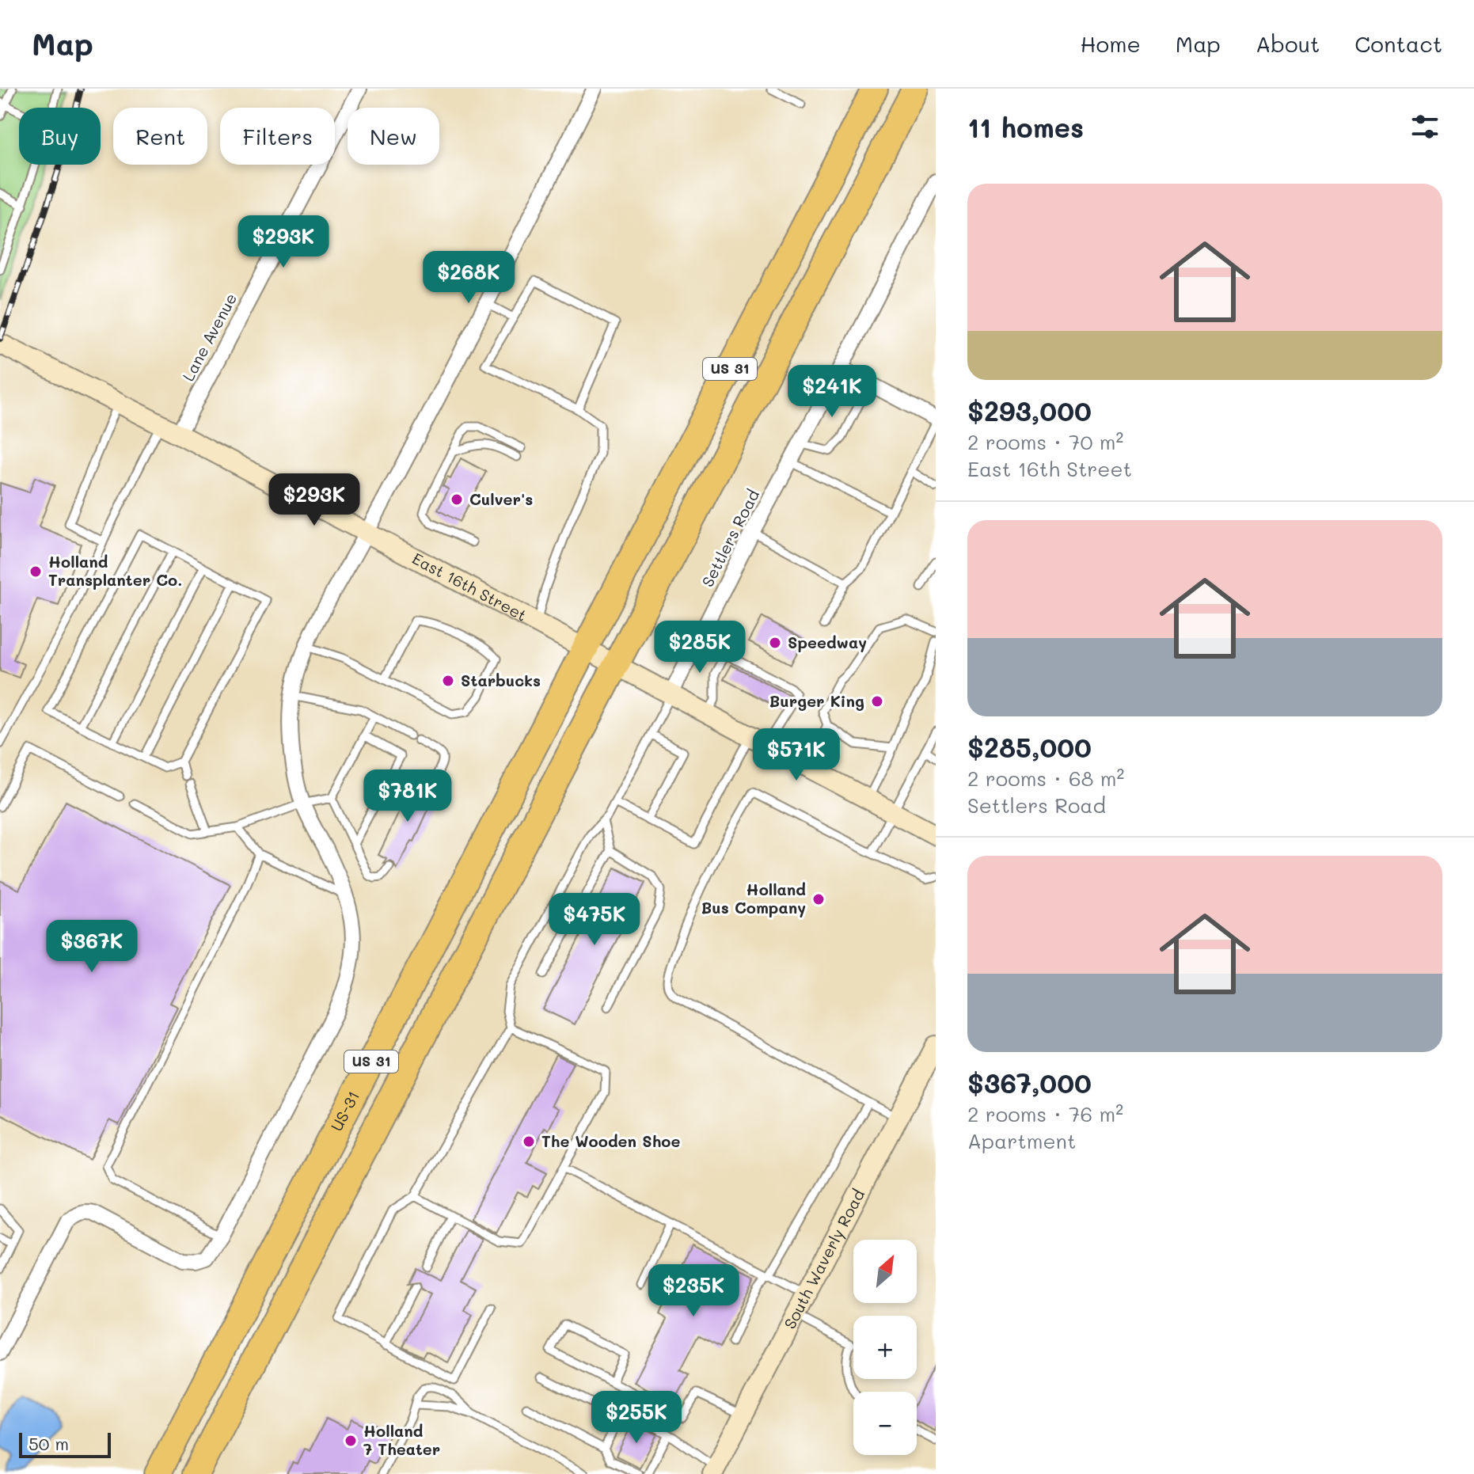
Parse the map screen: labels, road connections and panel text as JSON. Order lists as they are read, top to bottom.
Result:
{
  "streets": {
    "highway": ["US 31", "US-31"],
    "main road": ["East 16th Street", "South Waverly Road"],
    "street": ["Lane Avenue", "Settlers Road"]
  },
  "crossings": [
    ["Lane Avenue", "East 16th Street"],
    ["US 31", "East 16th Street"],
    ["US 31", "US-31"],
    ["Settlers Road", "East 16th Street"],
    ["East 16th Street", "US-31"]
  ],
  "places": [
    "Culver's",
    "Holland Transplanter Co.",
    "Speedway",
    "Starbucks",
    "Burger King",
    "Holland Bus Company",
    "The Wooden Shoe",
    "Holland 7 Theater"
  ],
  "scale_bar": "50 m",
  "north": "top right",
  "page": {
    "header": "Map",
    "nav": [
      "Home",
      "Map",
      "About",
      "Contact"
    ],
    "heading": "11 homes",
    "chip": [
      "Buy",
      "Rent",
      "Filters",
      "New"
    ],
    "list": [
      {
        "name": "$293,000",
        "note": "2 rooms · 70 m² · East 16th Street"
      },
      {
        "name": "$285,000",
        "note": "2 rooms · 68 m² · Settlers Road"
      },
      {
        "name": "$367,000",
        "note": "2 rooms · 76 m² · Apartment"
      }
    ],
    "price": [
      "$293K",
      "$268K",
      "$241K",
      "$293K",
      "$285K",
      "$571K",
      "$781K",
      "$475K",
      "$367K",
      "$235K",
      "$255K"
    ],
    "map_buttons": ["+", "−"],
    "scale": "50 m"
  }
}
